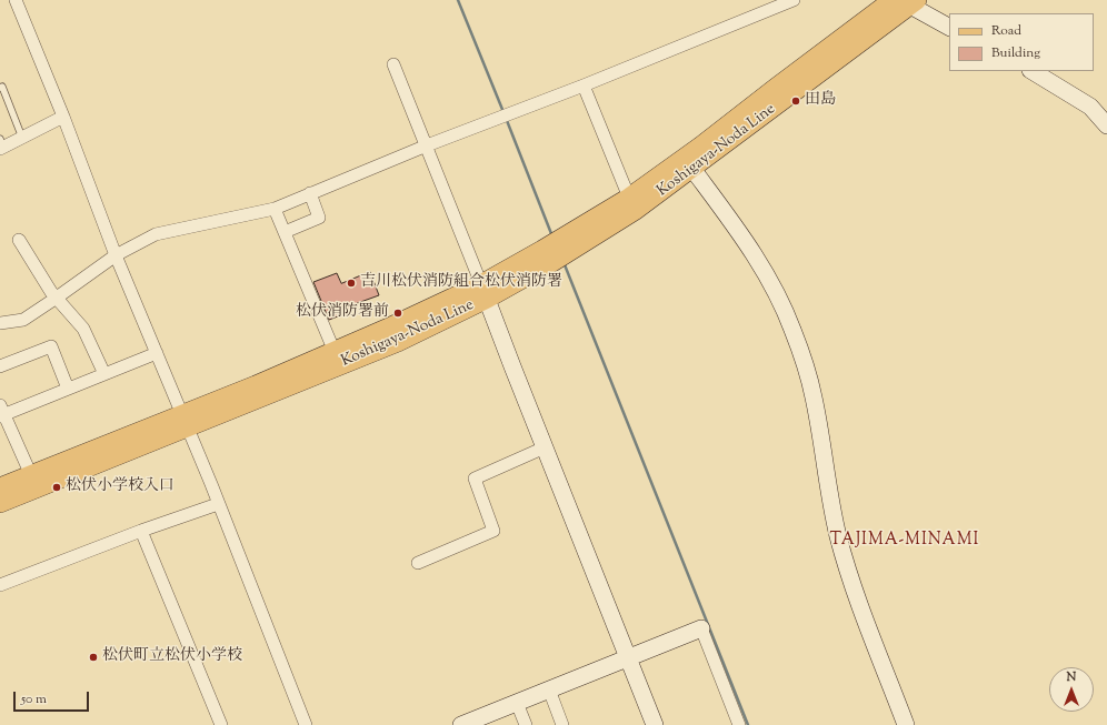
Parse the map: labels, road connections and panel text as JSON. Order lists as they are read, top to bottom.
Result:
{
  "streets": {
    "main road": ["Koshigaya-Noda Line"]
  },
  "districts": ["TAJIMA-MINAMI"],
  "places": [
    "田島",
    "吉川松伏消防組合松伏消防署",
    "松伏消防署前",
    "松伏小学校入口",
    "松伏町立松伏小学校"
  ],
  "legend": ["Road", "Building"],
  "scale_bar": "50 m",
  "north": "top"
}
